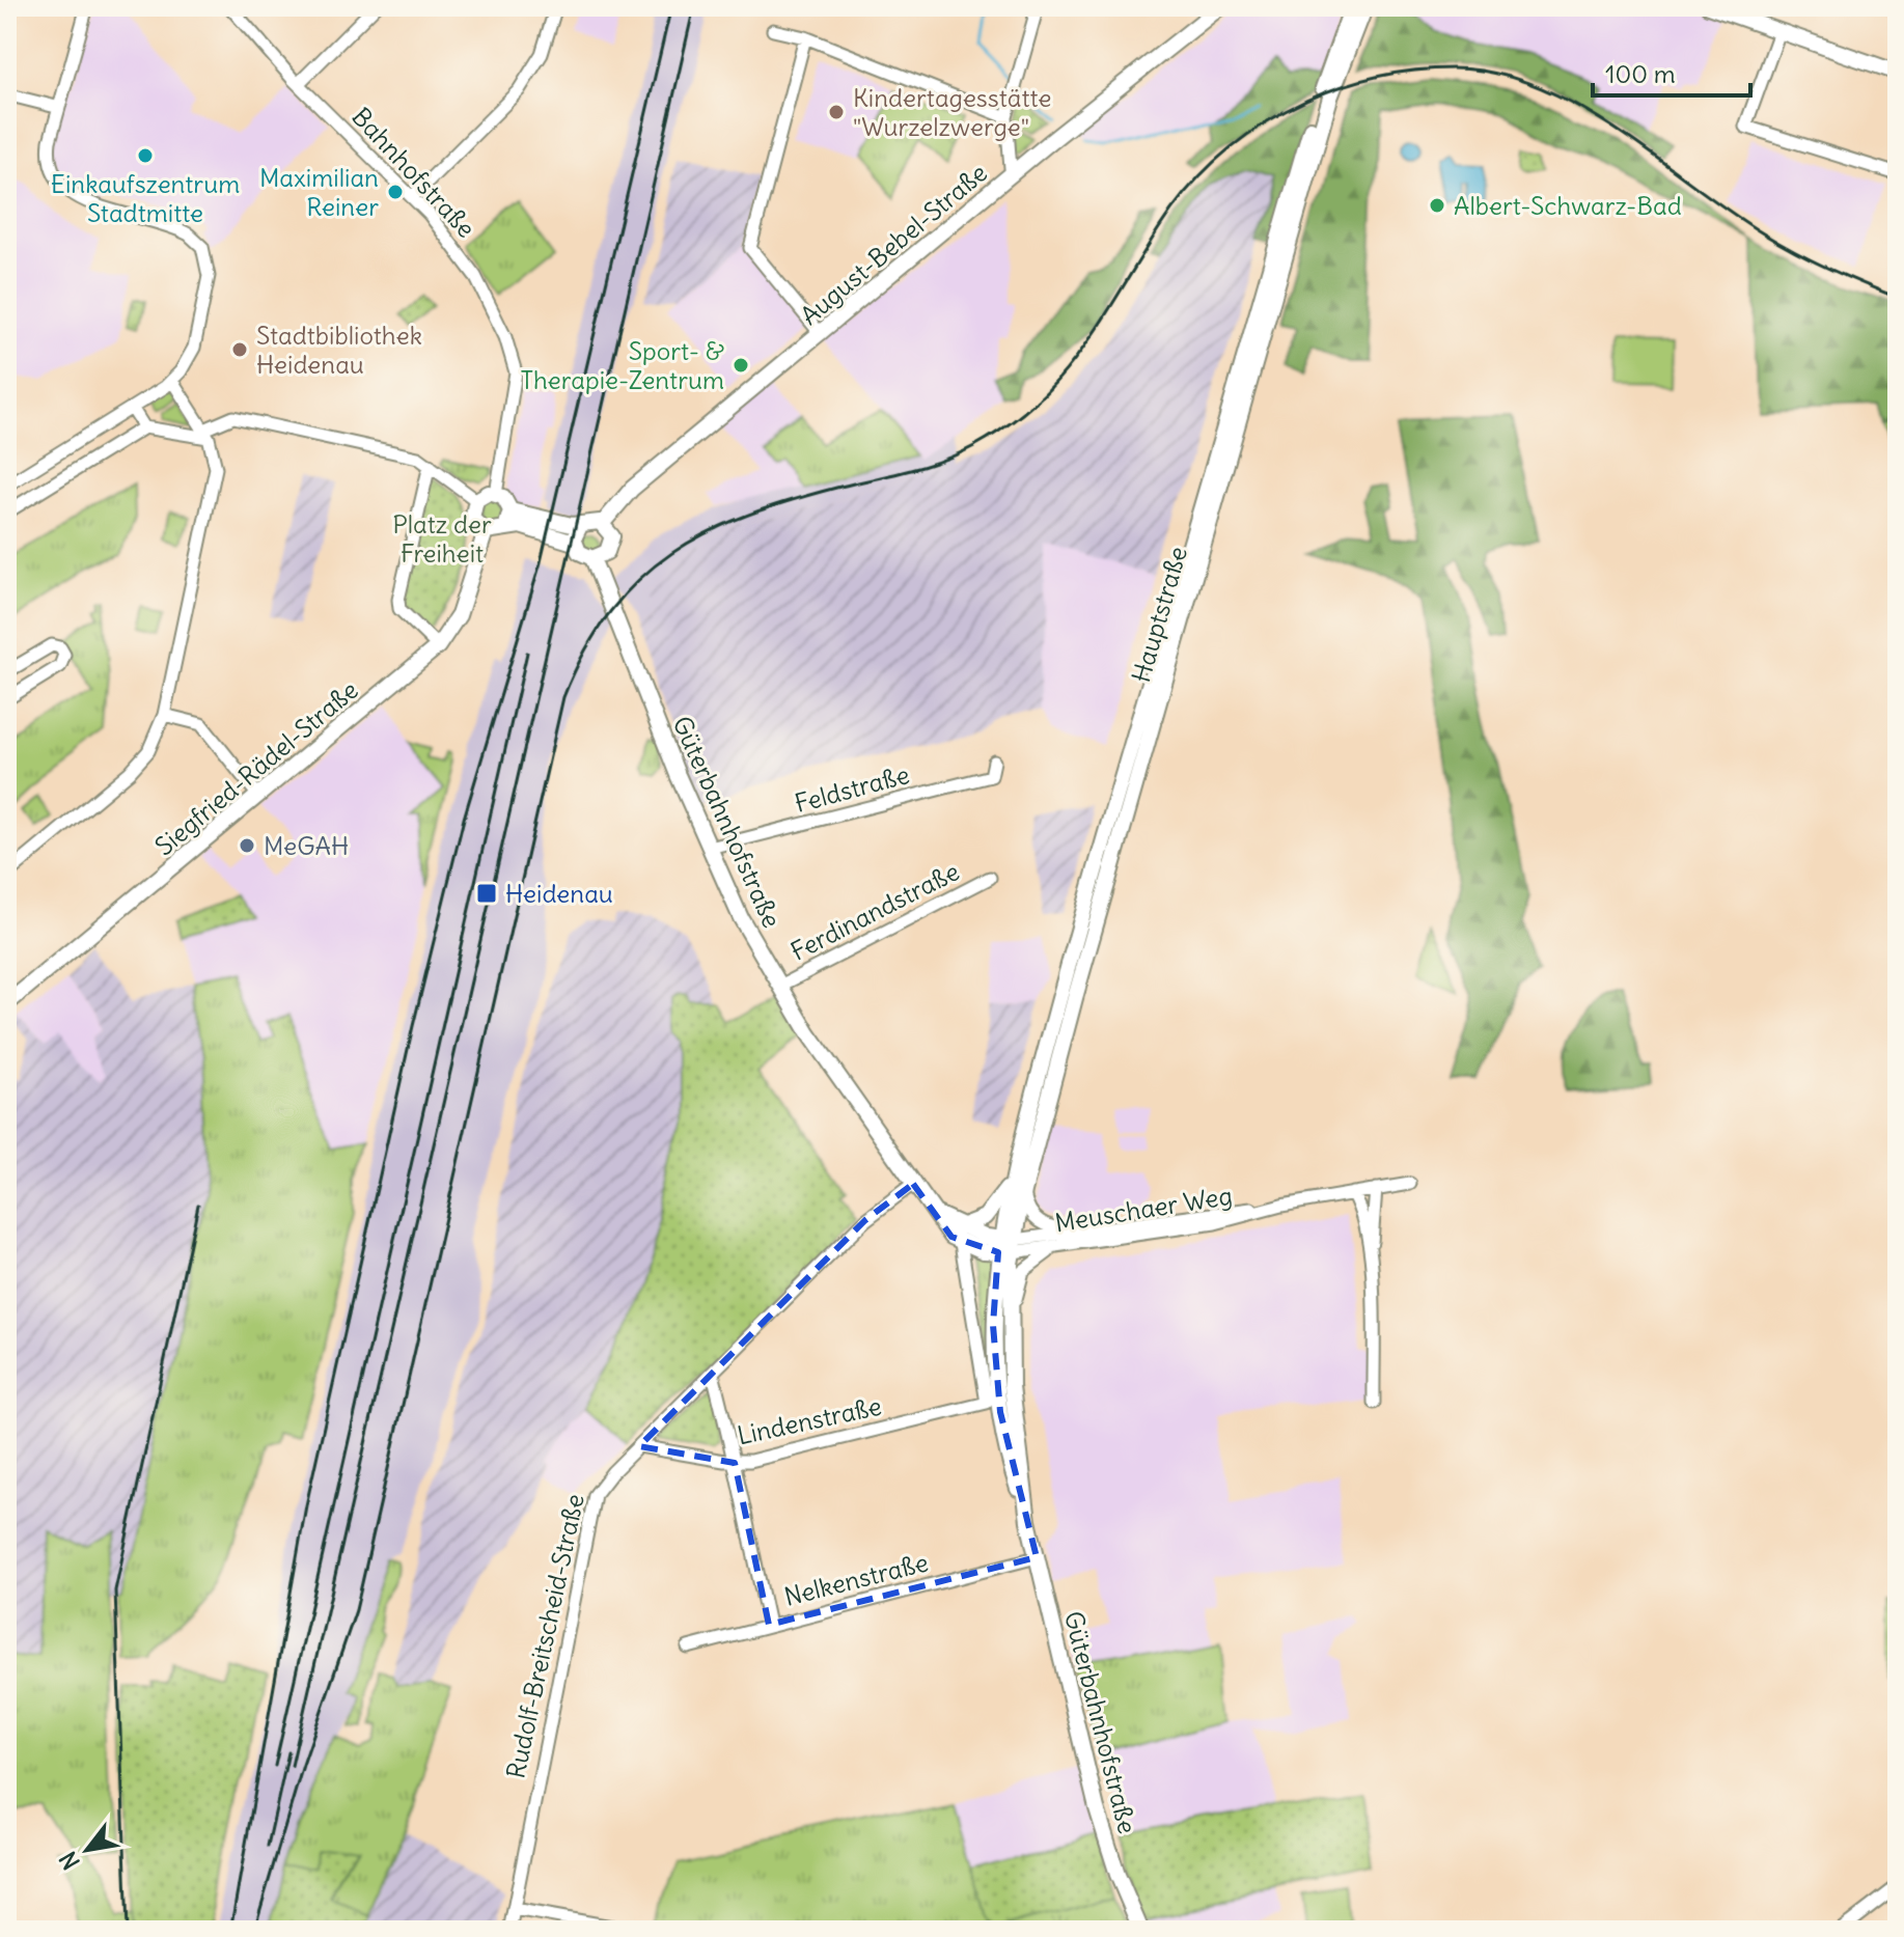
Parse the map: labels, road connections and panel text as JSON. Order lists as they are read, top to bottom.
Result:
{
  "streets": {
    "main road": [
      "August-Bebel-Straße",
      "Hauptstraße",
      "Siegfried-Rädel-Straße",
      "Güterbahnhofstraße"
    ],
    "street": [
      "Bahnhofstraße",
      "Feldstraße",
      "Ferdinandstraße",
      "Meuschaer Weg",
      "Lindenstraße",
      "Nelkenstraße",
      "Rudolf-Breitscheid-Straße"
    ]
  },
  "crossings": [
    ["Bahnhofstraße", "Siegfried-Rädel-Straße"],
    ["August-Bebel-Straße", "Güterbahnhofstraße"],
    ["Hauptstraße", "Güterbahnhofstraße"],
    ["Hauptstraße", "Meuschaer Weg"],
    ["Feldstraße", "Güterbahnhofstraße"],
    ["Güterbahnhofstraße", "Ferdinandstraße"],
    ["Güterbahnhofstraße", "Meuschaer Weg"],
    ["Güterbahnhofstraße", "Lindenstraße"],
    ["Güterbahnhofstraße", "Nelkenstraße"],
    ["Güterbahnhofstraße", "Rudolf-Breitscheid-Straße"],
    ["Lindenstraße", "Rudolf-Breitscheid-Straße"]
  ],
  "parks": ["Platz der Freiheit"],
  "places": {
    "other": [
      "Kindertagesstätte \"Wurzelzwerge\"",
      "Einkaufszentrum Stadtmitte",
      "Maximilian Reiner",
      "Albert-Schwarz-Bad",
      "Stadtbibliothek Heidenau",
      "Sport- & Therapie-Zentrum",
      "MeGAH"
    ],
    "transit": ["Heidenau"]
  },
  "scale_bar": "100 m",
  "north": "bottom left"
}
